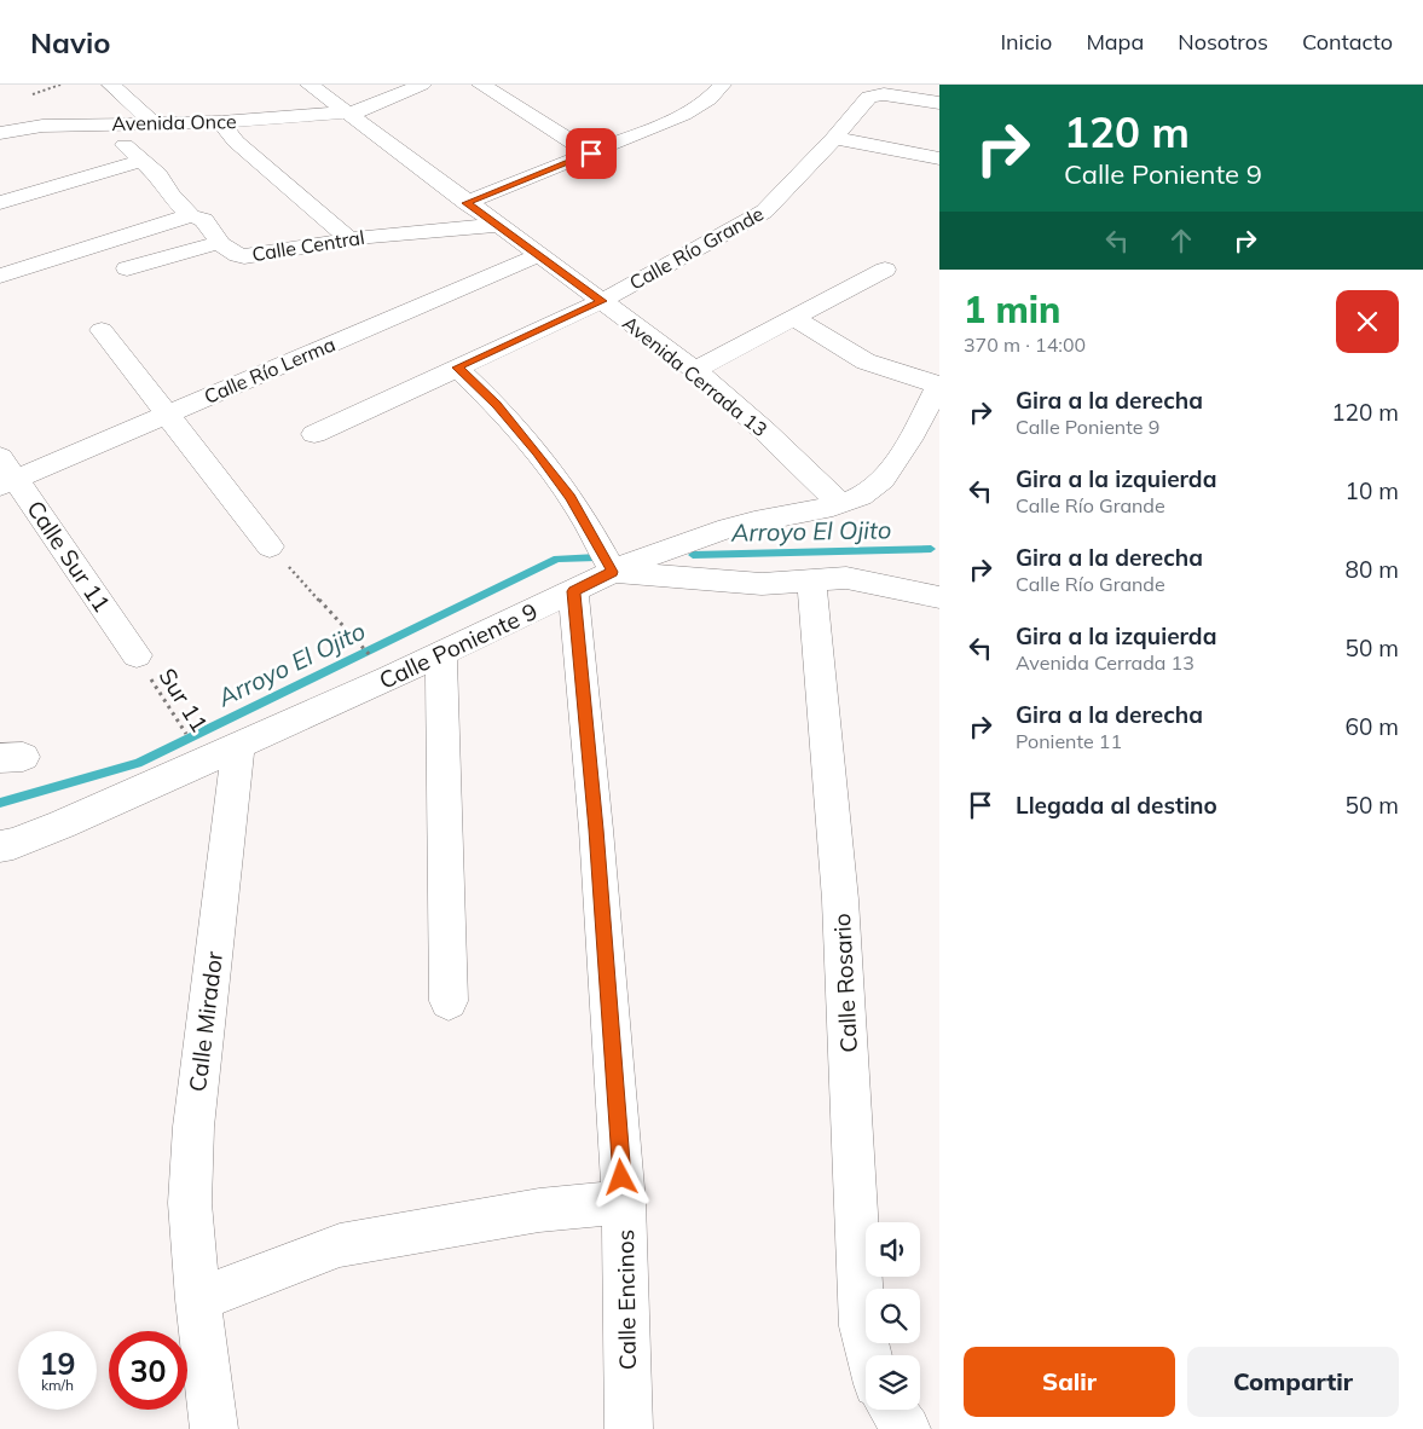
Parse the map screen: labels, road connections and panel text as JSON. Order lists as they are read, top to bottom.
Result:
{
  "streets": {
    "street": [
      "Avenida Once",
      "Calle Central",
      "Calle Río Grande",
      "Calle Río Lerma",
      "Avenida Cerrada 13",
      "Calle Sur 11",
      "Calle Poniente 9",
      "Calle Rosario",
      "Calle Mirador",
      "Calle Encinos"
    ],
    "path": ["Sur 11"]
  },
  "crossings": [
    ["Avenida Once", "Calle Central"],
    ["Avenida Once", "Avenida Cerrada 13"],
    ["Calle Central", "Avenida Cerrada 13"],
    ["Calle Río Grande", "Avenida Cerrada 13"],
    ["Calle Río Lerma", "Avenida Cerrada 13"],
    ["Calle Río Lerma", "Calle Sur 11"],
    ["Avenida Cerrada 13", "Calle Poniente 9"],
    ["Calle Sur 11", "Sur 11"],
    ["Calle Poniente 9", "Sur 11"],
    ["Calle Poniente 9", "Calle Mirador"],
    ["Calle Poniente 9", "Calle Encinos"]
  ],
  "water": ["Arroyo El Ojito"],
  "page": {
    "header": "Navio",
    "nav": [
      "Inicio",
      "Mapa",
      "Nosotros",
      "Contacto"
    ],
    "turn": ["120 m", "Calle Poniente 9"],
    "heading": ["1 min", "370 m · 14:00"],
    "list": [
      {
        "name": "Gira a la derecha",
        "note": "Calle Poniente 9",
        "value": "120 m"
      },
      {
        "name": "Gira a la izquierda",
        "note": "Calle Río Grande",
        "value": "10 m"
      },
      {
        "name": "Gira a la derecha",
        "note": "Calle Río Grande",
        "value": "80 m"
      },
      {
        "name": "Gira a la izquierda",
        "note": "Avenida Cerrada 13",
        "value": "50 m"
      },
      {
        "name": "Gira a la derecha",
        "note": "Poniente 11",
        "value": "60 m"
      },
      {
        "name": "Llegada al destino",
        "value": "50 m"
      }
    ],
    "speed": "19 km/h",
    "limit": "30",
    "buttons": ["Salir", "Compartir"]
  }
}
